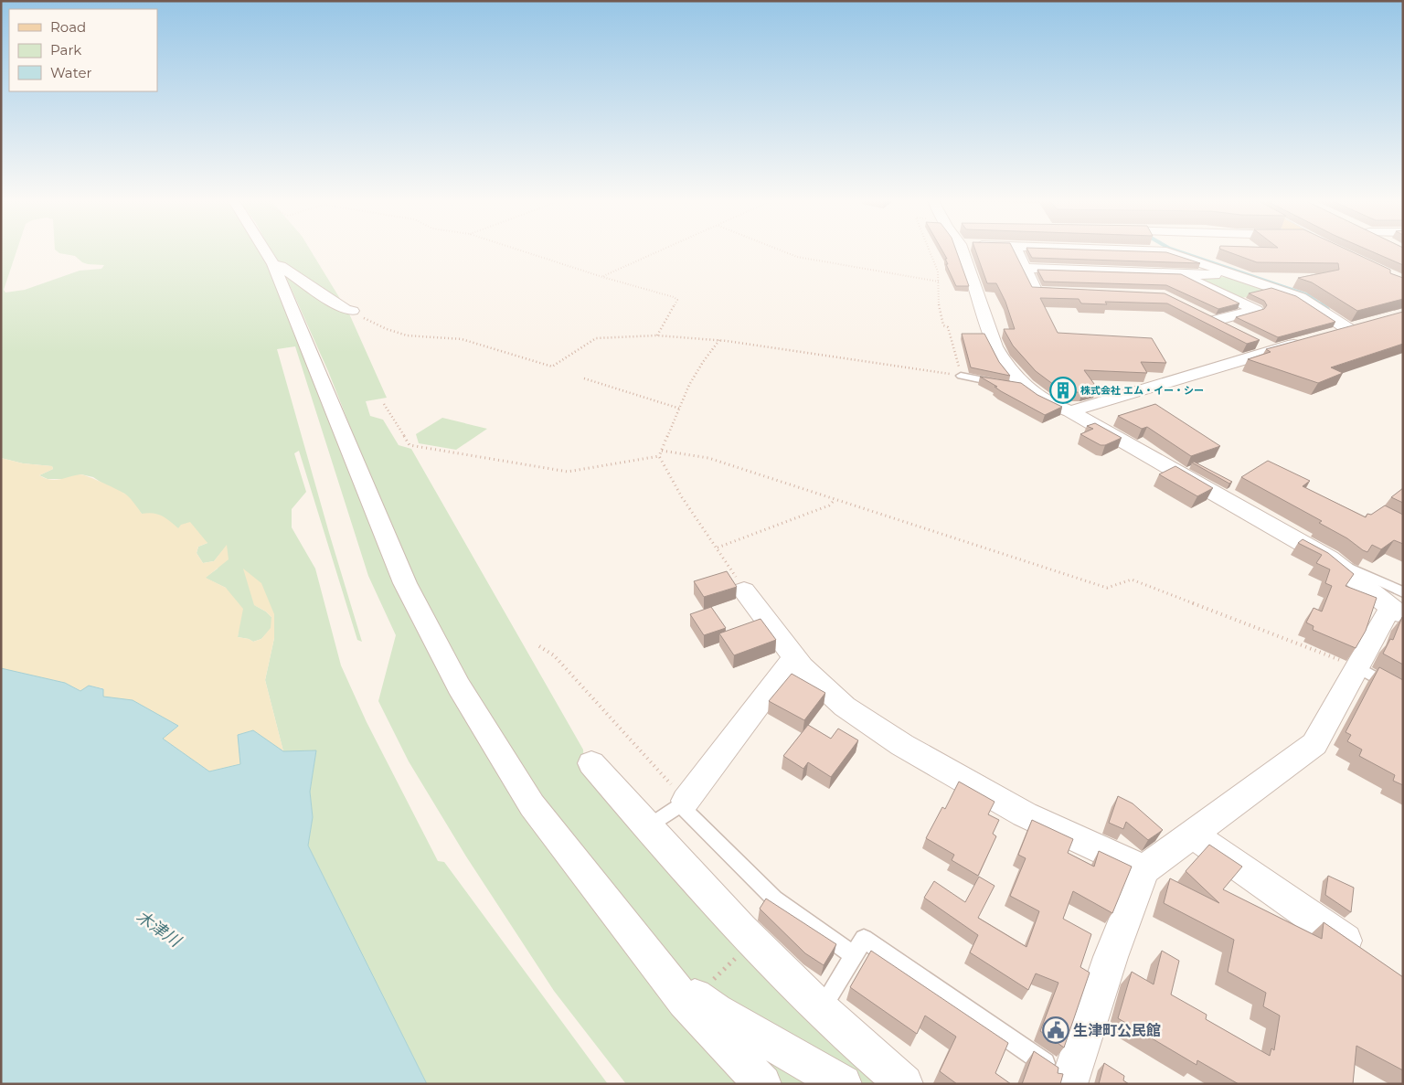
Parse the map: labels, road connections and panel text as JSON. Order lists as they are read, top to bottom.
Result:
{
  "water": ["木津川"],
  "places": {
    "building": ["株式会社 エム・イー・シー"],
    "public building": ["生津町公民館"]
  },
  "legend": ["Road", "Park", "Water"]
}
